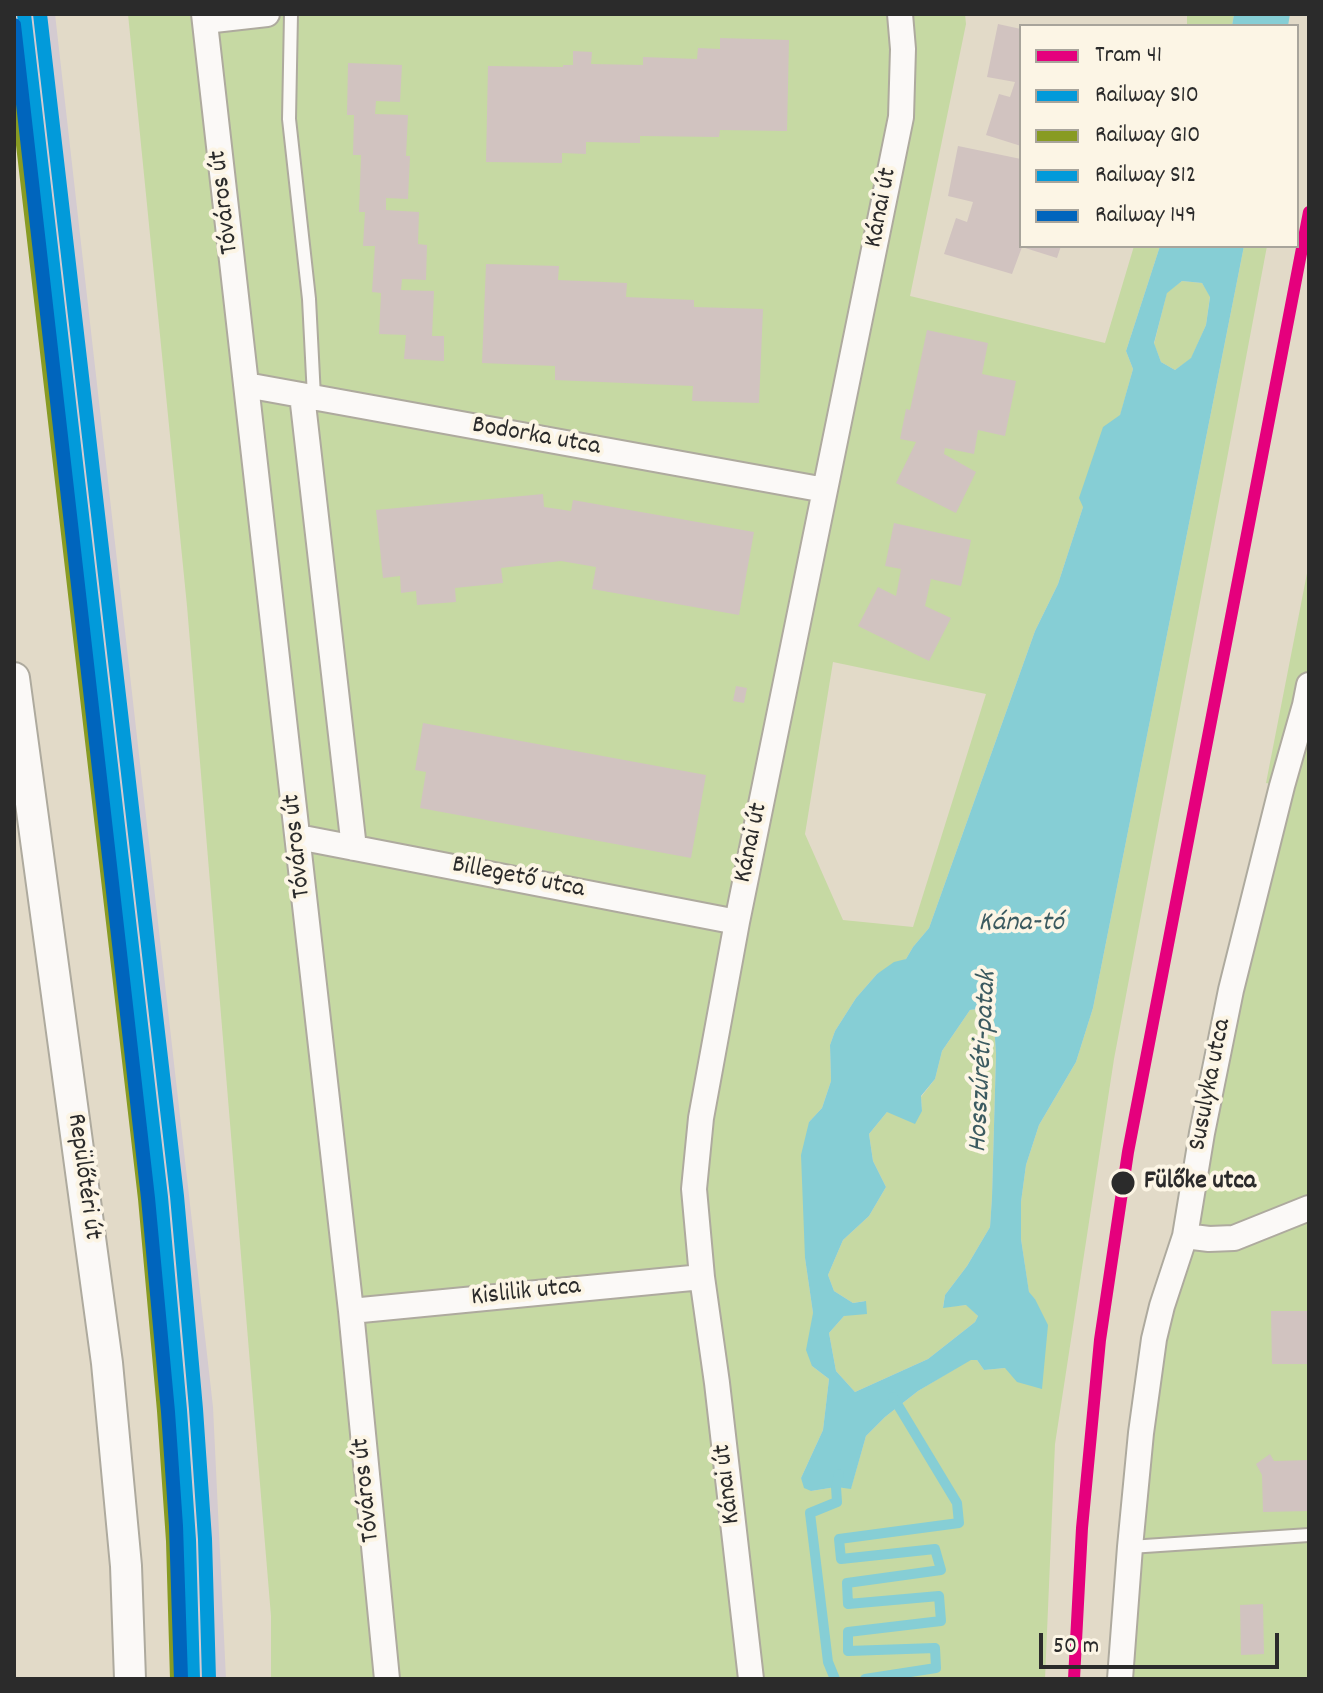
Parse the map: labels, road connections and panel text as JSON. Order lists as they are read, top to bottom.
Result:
{
  "streets": {
    "street": [
      "Tóváros út",
      "Kánai út",
      "Bodorka utca",
      "Billegető utca",
      "Susulyka utca",
      "Repülőtéri út",
      "Kislilik utca"
    ]
  },
  "crossings": [
    ["Tóváros út", "Bodorka utca"],
    ["Tóváros út", "Billegető utca"],
    ["Tóváros út", "Kislilik utca"],
    ["Kánai út", "Bodorka utca"],
    ["Kánai út", "Billegető utca"],
    ["Kánai út", "Kislilik utca"]
  ],
  "water": ["Kána-tó", "Hosszúréti-patak"],
  "places": ["Fülőke utca"],
  "lines": [
    "rail line S10",
    "rail line S12",
    "rail line 149",
    "rail line G10",
    "tram line 41"
  ],
  "legend": [
    "Tram 41",
    "Railway S10",
    "Railway G10",
    "Railway S12",
    "Railway 149"
  ],
  "scale_bar": "50 m"
}
